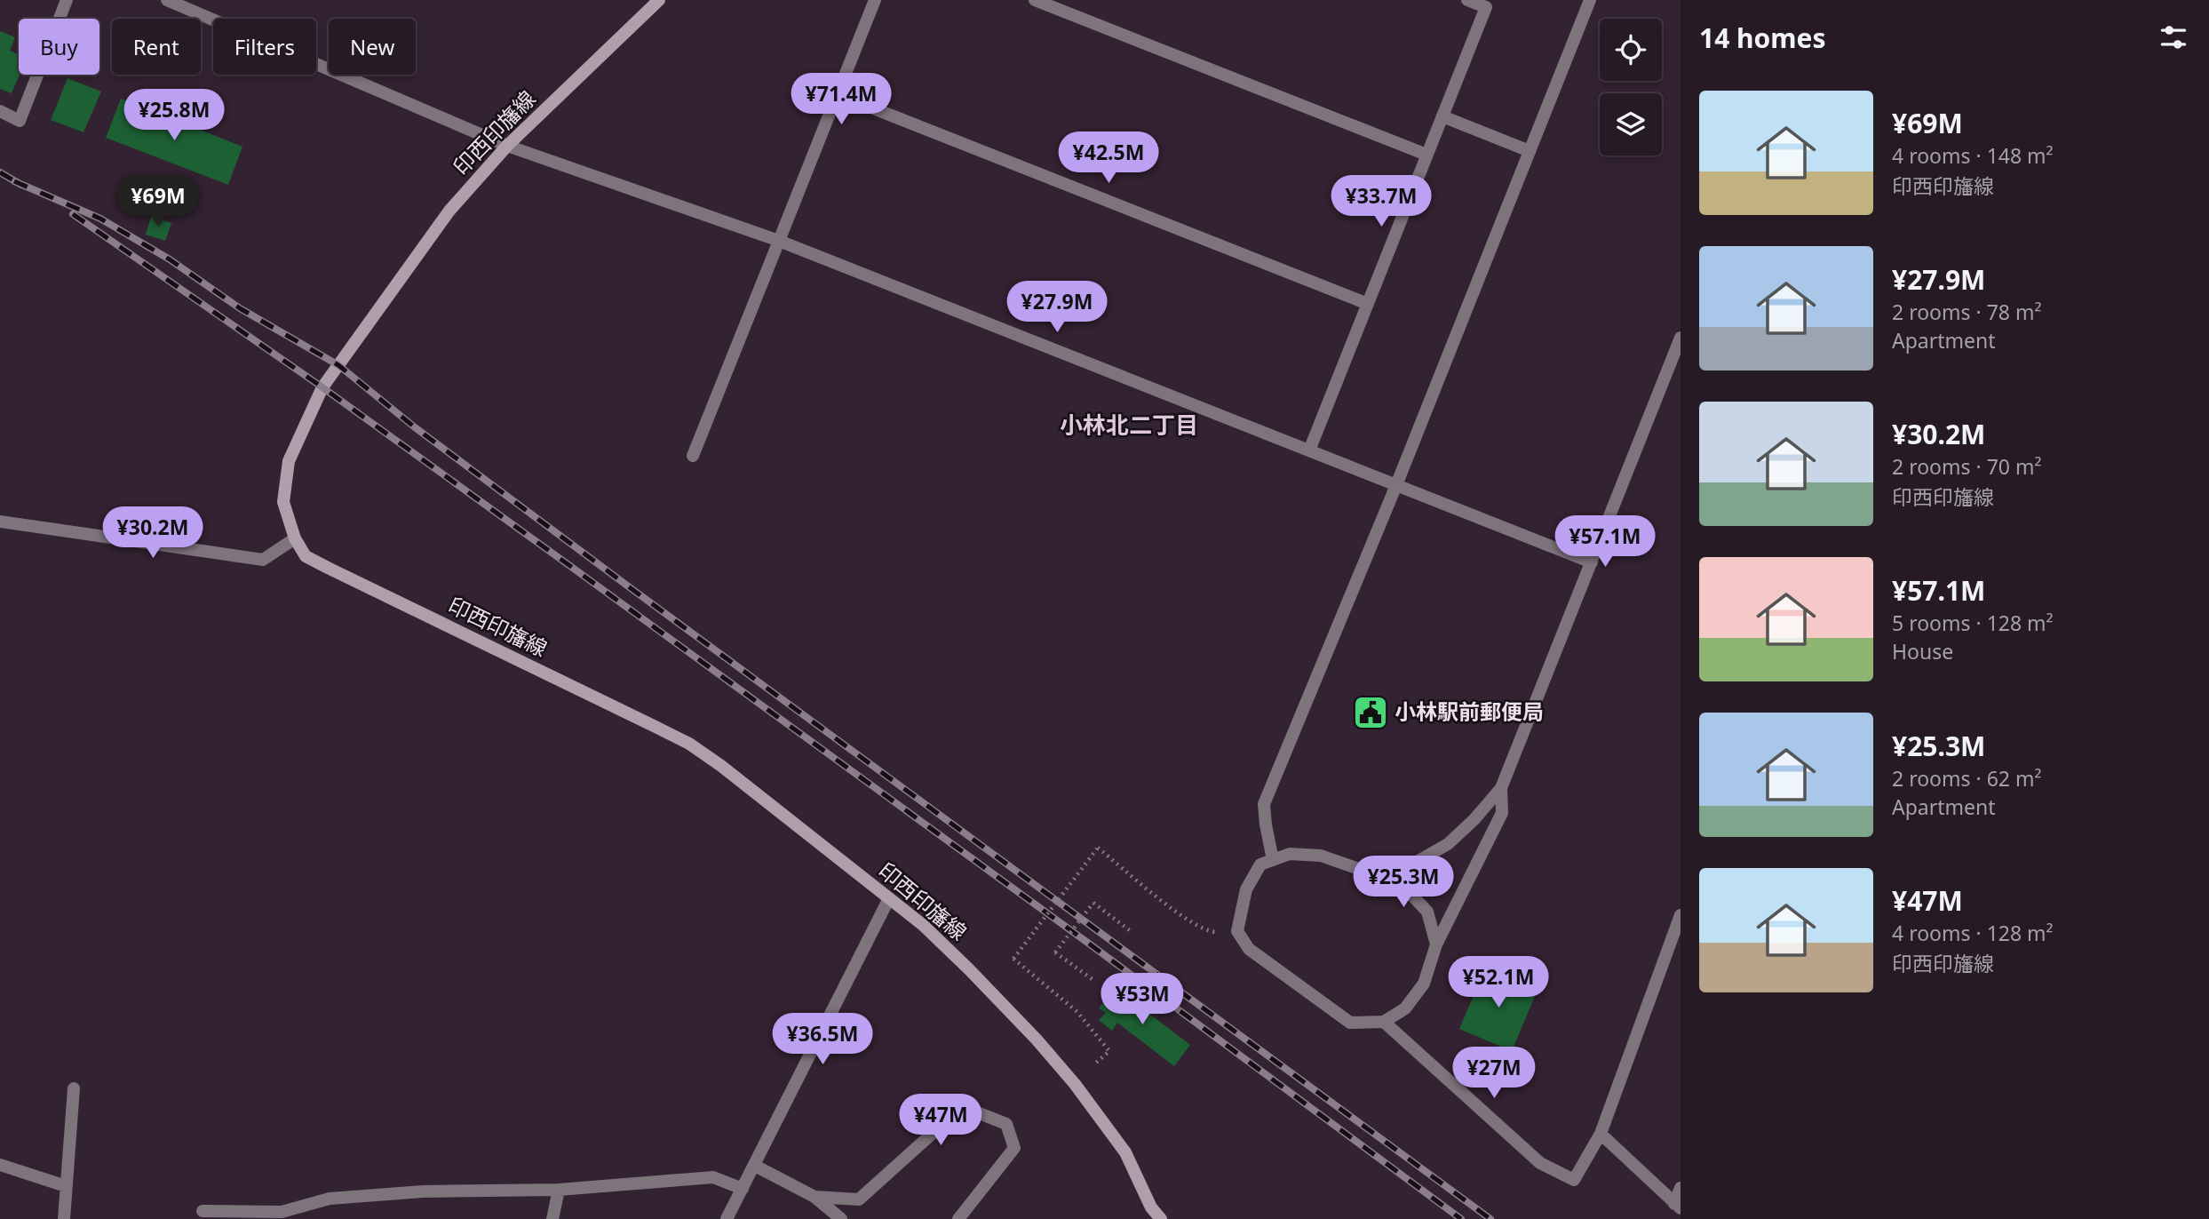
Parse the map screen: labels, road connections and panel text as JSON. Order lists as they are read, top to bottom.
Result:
{
  "streets": {
    "main road": ["印西印旛線"]
  },
  "districts": ["小林北二丁目"],
  "places": {
    "public building": ["小林駅前郵便局"]
  },
  "page": {
    "heading": "14 homes",
    "chip": [
      "Buy",
      "Rent",
      "Filters",
      "New"
    ],
    "price": [
      "¥71.4M",
      "¥25.8M",
      "¥42.5M",
      "¥69M",
      "¥33.7M",
      "¥27.9M",
      "¥30.2M",
      "¥57.1M",
      "¥25.3M",
      "¥52.1M",
      "¥53M",
      "¥36.5M",
      "¥27M",
      "¥47M"
    ],
    "list": [
      {
        "name": "¥69M",
        "note": "4 rooms · 148 m² · 印西印旛線"
      },
      {
        "name": "¥27.9M",
        "note": "2 rooms · 78 m² · Apartment"
      },
      {
        "name": "¥30.2M",
        "note": "2 rooms · 70 m² · 印西印旛線"
      },
      {
        "name": "¥57.1M",
        "note": "5 rooms · 128 m² · House"
      },
      {
        "name": "¥25.3M",
        "note": "2 rooms · 62 m² · Apartment"
      },
      {
        "name": "¥47M",
        "note": "4 rooms · 128 m² · 印西印旛線"
      }
    ]
  }
}
